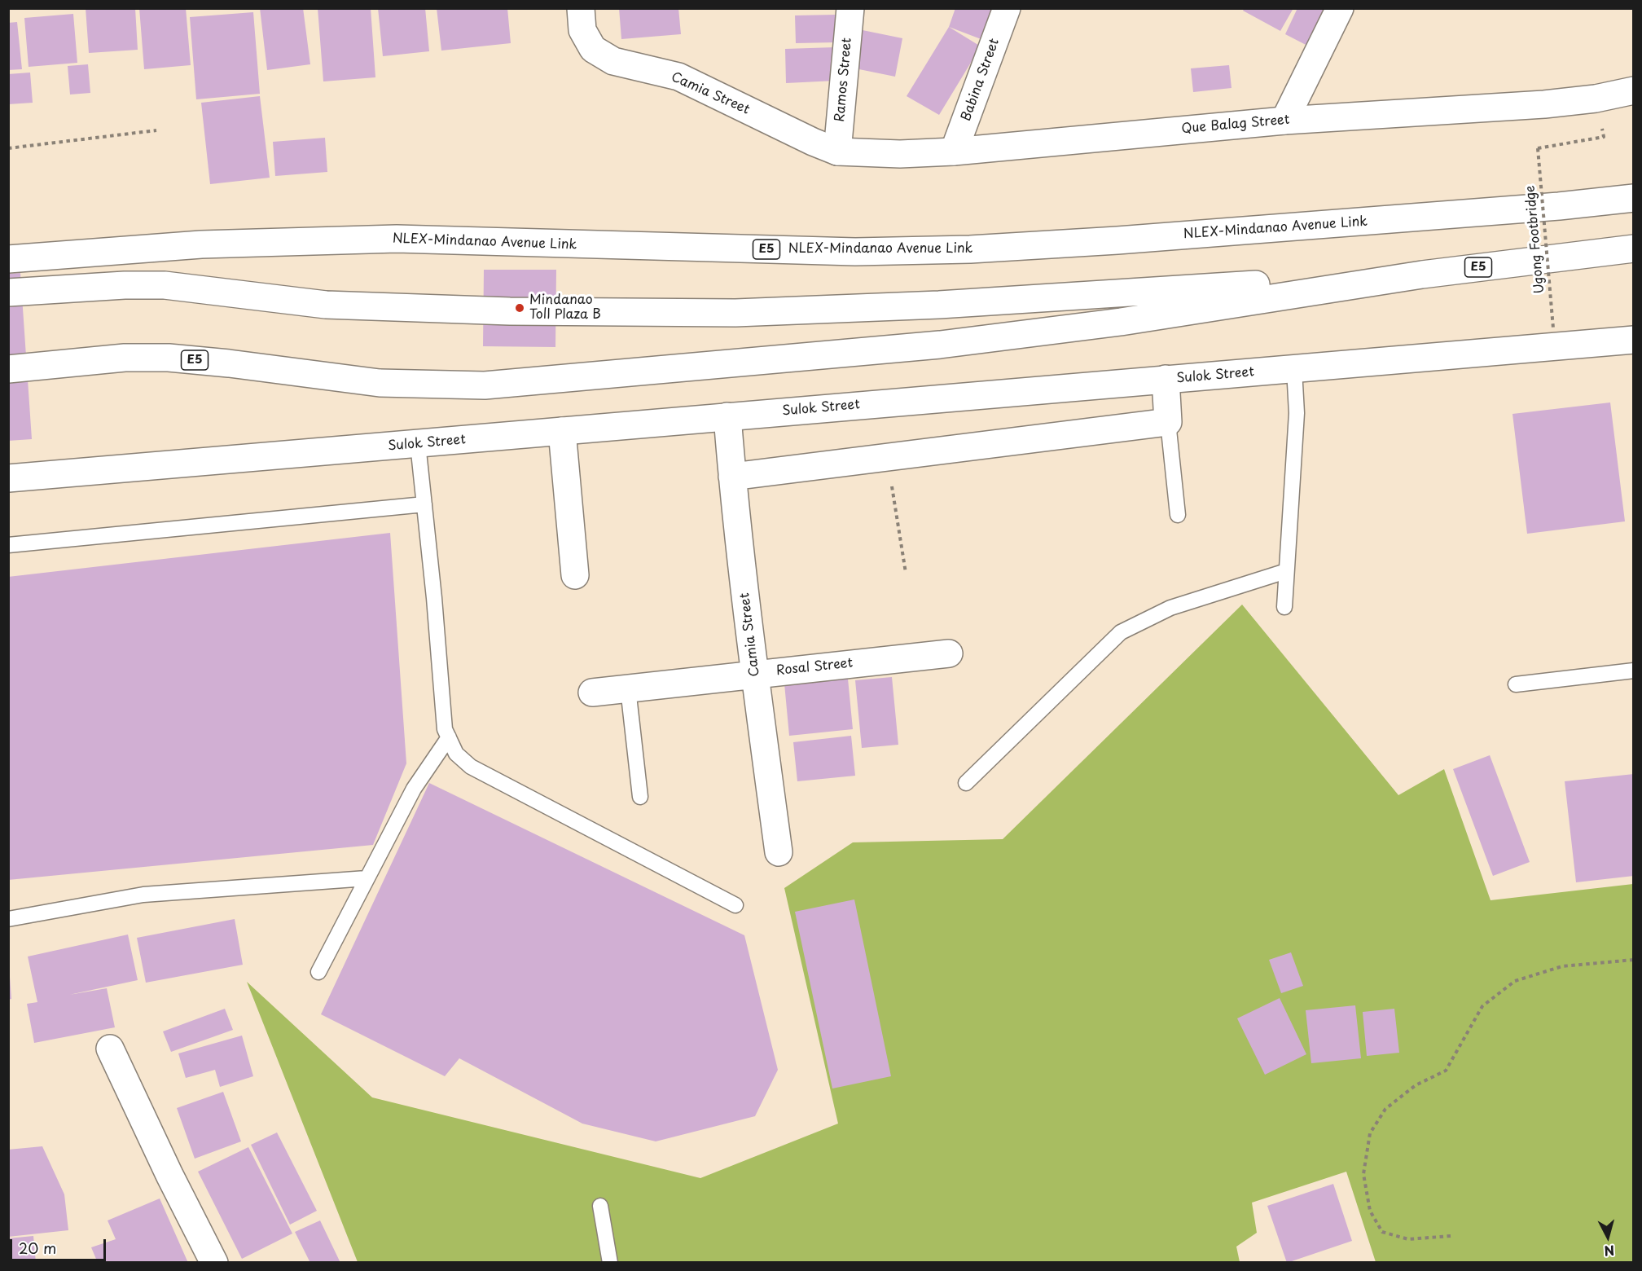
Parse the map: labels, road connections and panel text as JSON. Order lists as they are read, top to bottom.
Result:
{
  "streets": {
    "main road": [
      "Ramos Street",
      "Babina Street",
      "Camia Street",
      "Que Balag Street",
      "NLEX-Mindanao Avenue Link",
      "E5",
      "Sulok Street",
      "Rosal Street"
    ],
    "path": ["Ugong Footbridge"]
  },
  "crossings": [
    ["Ramos Street", "Camia Street"],
    ["Ramos Street", "Que Balag Street"],
    ["Babina Street", "Que Balag Street"],
    ["Camia Street", "Que Balag Street"],
    ["Camia Street", "Sulok Street"],
    ["Camia Street", "Rosal Street"]
  ],
  "places": ["Mindanao Toll Plaza B"],
  "scale_bar": "20 m",
  "north": "bottom"
}
